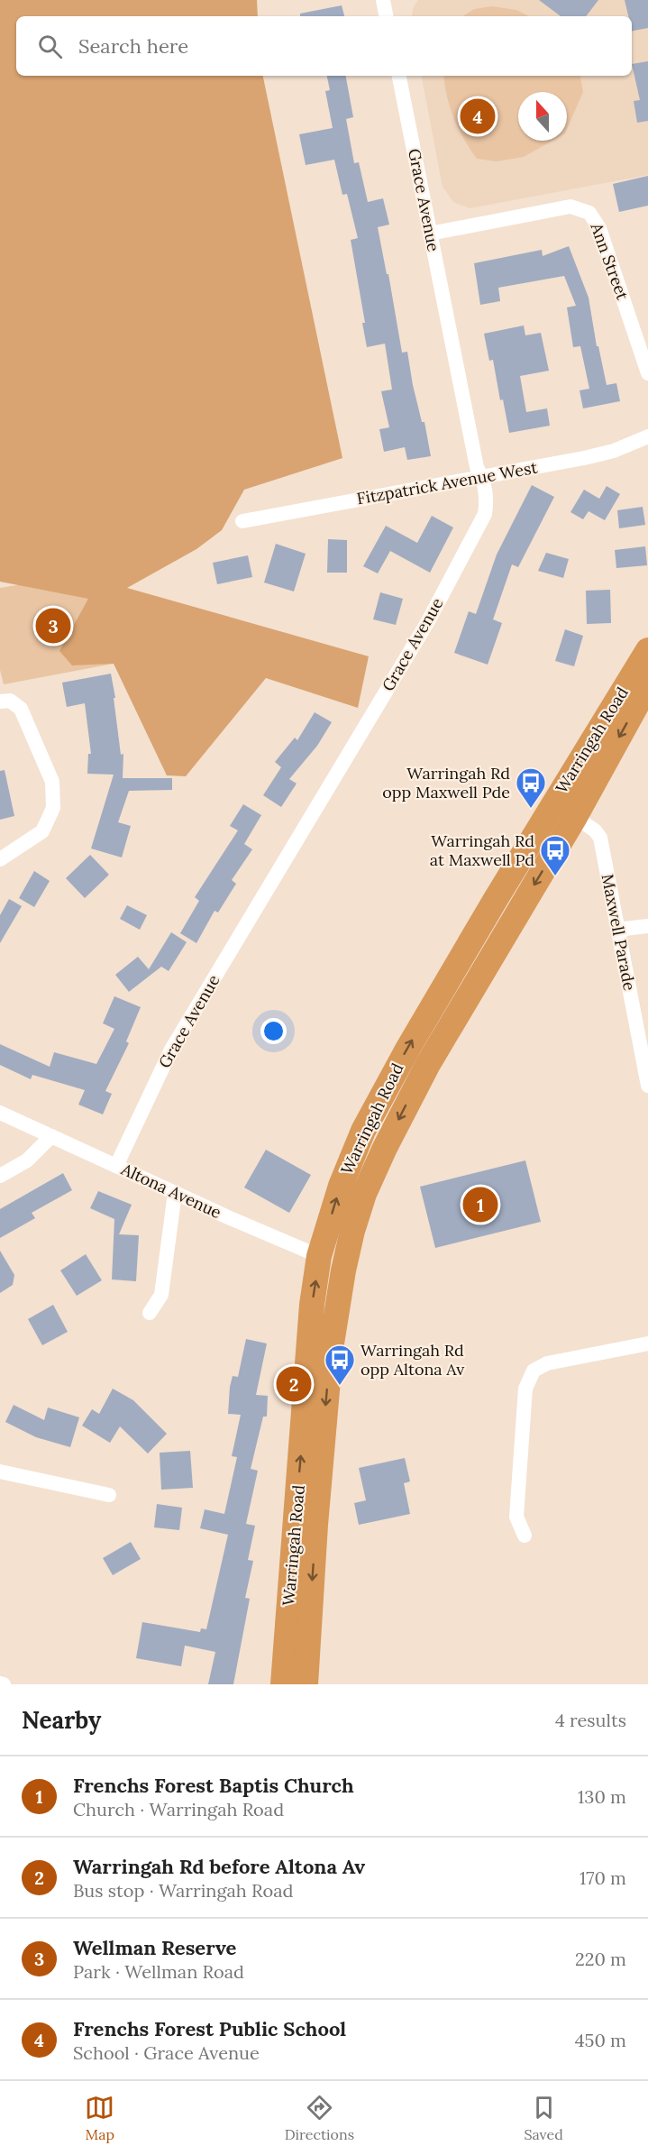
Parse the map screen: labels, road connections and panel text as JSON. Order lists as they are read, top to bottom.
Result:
{
  "streets": {
    "highway": ["Warringah Road", "Maxwell Parade", "Altona Avenue"],
    "street": ["Grace Avenue", "Ann Street", "Fitzpatrick Avenue West"]
  },
  "crossings": [
    ["Grace Avenue", "Ann Street"],
    ["Grace Avenue", "Fitzpatrick Avenue West"],
    ["Grace Avenue", "Altona Avenue"],
    ["Warringah Road", "Maxwell Parade"],
    ["Warringah Road", "Altona Avenue"]
  ],
  "places": {
    "bus stop": ["Warringah Rd opp Maxwell Pde", "Warringah Rd at Maxwell Pd", "Warringah Rd opp Altona Av"]
  },
  "north": "top",
  "page": {
    "search": "Search here",
    "pins": [
      "4",
      "3",
      "1",
      "2"
    ],
    "heading": ["Nearby", "4 results"],
    "list": [
      {
        "mark": "1",
        "name": "Frenchs Forest Baptis Church",
        "note": "Church · Warringah Road",
        "value": "130 m"
      },
      {
        "mark": "2",
        "name": "Warringah Rd before Altona Av",
        "note": "Bus stop · Warringah Road",
        "value": "170 m"
      },
      {
        "mark": "3",
        "name": "Wellman Reserve",
        "note": "Park · Wellman Road",
        "value": "220 m"
      },
      {
        "mark": "4",
        "name": "Frenchs Forest Public School",
        "note": "School · Grace Avenue",
        "value": "450 m"
      }
    ],
    "nav": ["Map", "Directions", "Saved"]
  }
}
